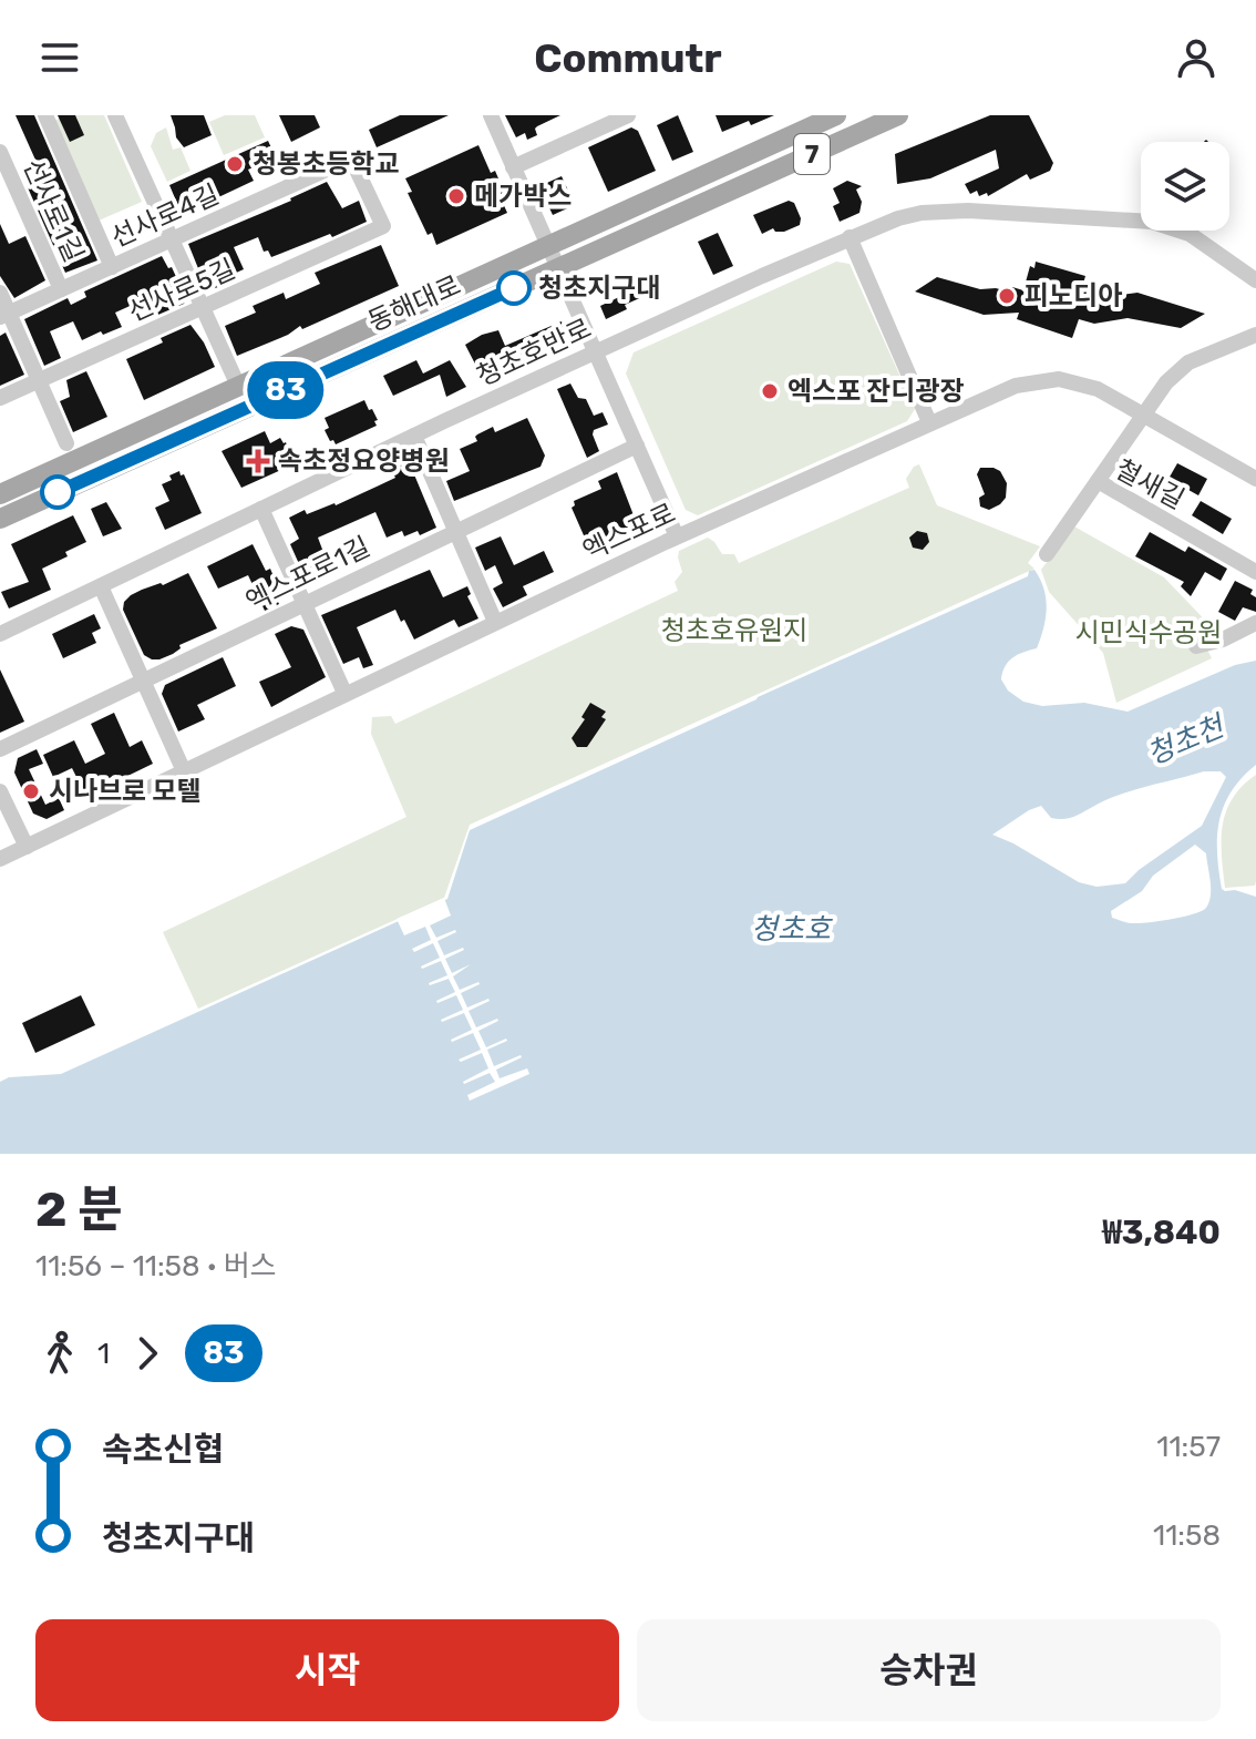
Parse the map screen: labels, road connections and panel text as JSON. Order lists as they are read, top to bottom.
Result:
{
  "streets": {
    "main road": ["7", "동해대로"],
    "street": [
      "선사로1길",
      "선사로4길",
      "선사로5길",
      "청초호반로",
      "철새길",
      "엑스포로",
      "엑스포로1길"
    ]
  },
  "crossings": [
    ["선사로1길", "선사로4길"],
    ["선사로4길", "선사로5길"]
  ],
  "water": ["청초천", "청초호"],
  "parks": ["청초호유원지", "시민식수공원"],
  "places": {
    "other": [
      "청봉초등학교",
      "메가박스",
      "청초지구대",
      "피노디아",
      "엑스포 잔디광장",
      "시나브로 모텔"
    ],
    "health": ["속초정요양병원"]
  },
  "lines": ["bus line 83"],
  "page": {
    "header": "Commutr",
    "on_map": "83",
    "heading": ["2 분", "11:56 – 11:58 · 버스", "₩3,840"],
    "legs": ["1", "83"],
    "list": [
      {
        "name": "속초신협",
        "value": "11:57"
      },
      {
        "name": "청초지구대",
        "value": "11:58"
      }
    ],
    "buttons": ["시작", "승차권"]
  }
}
